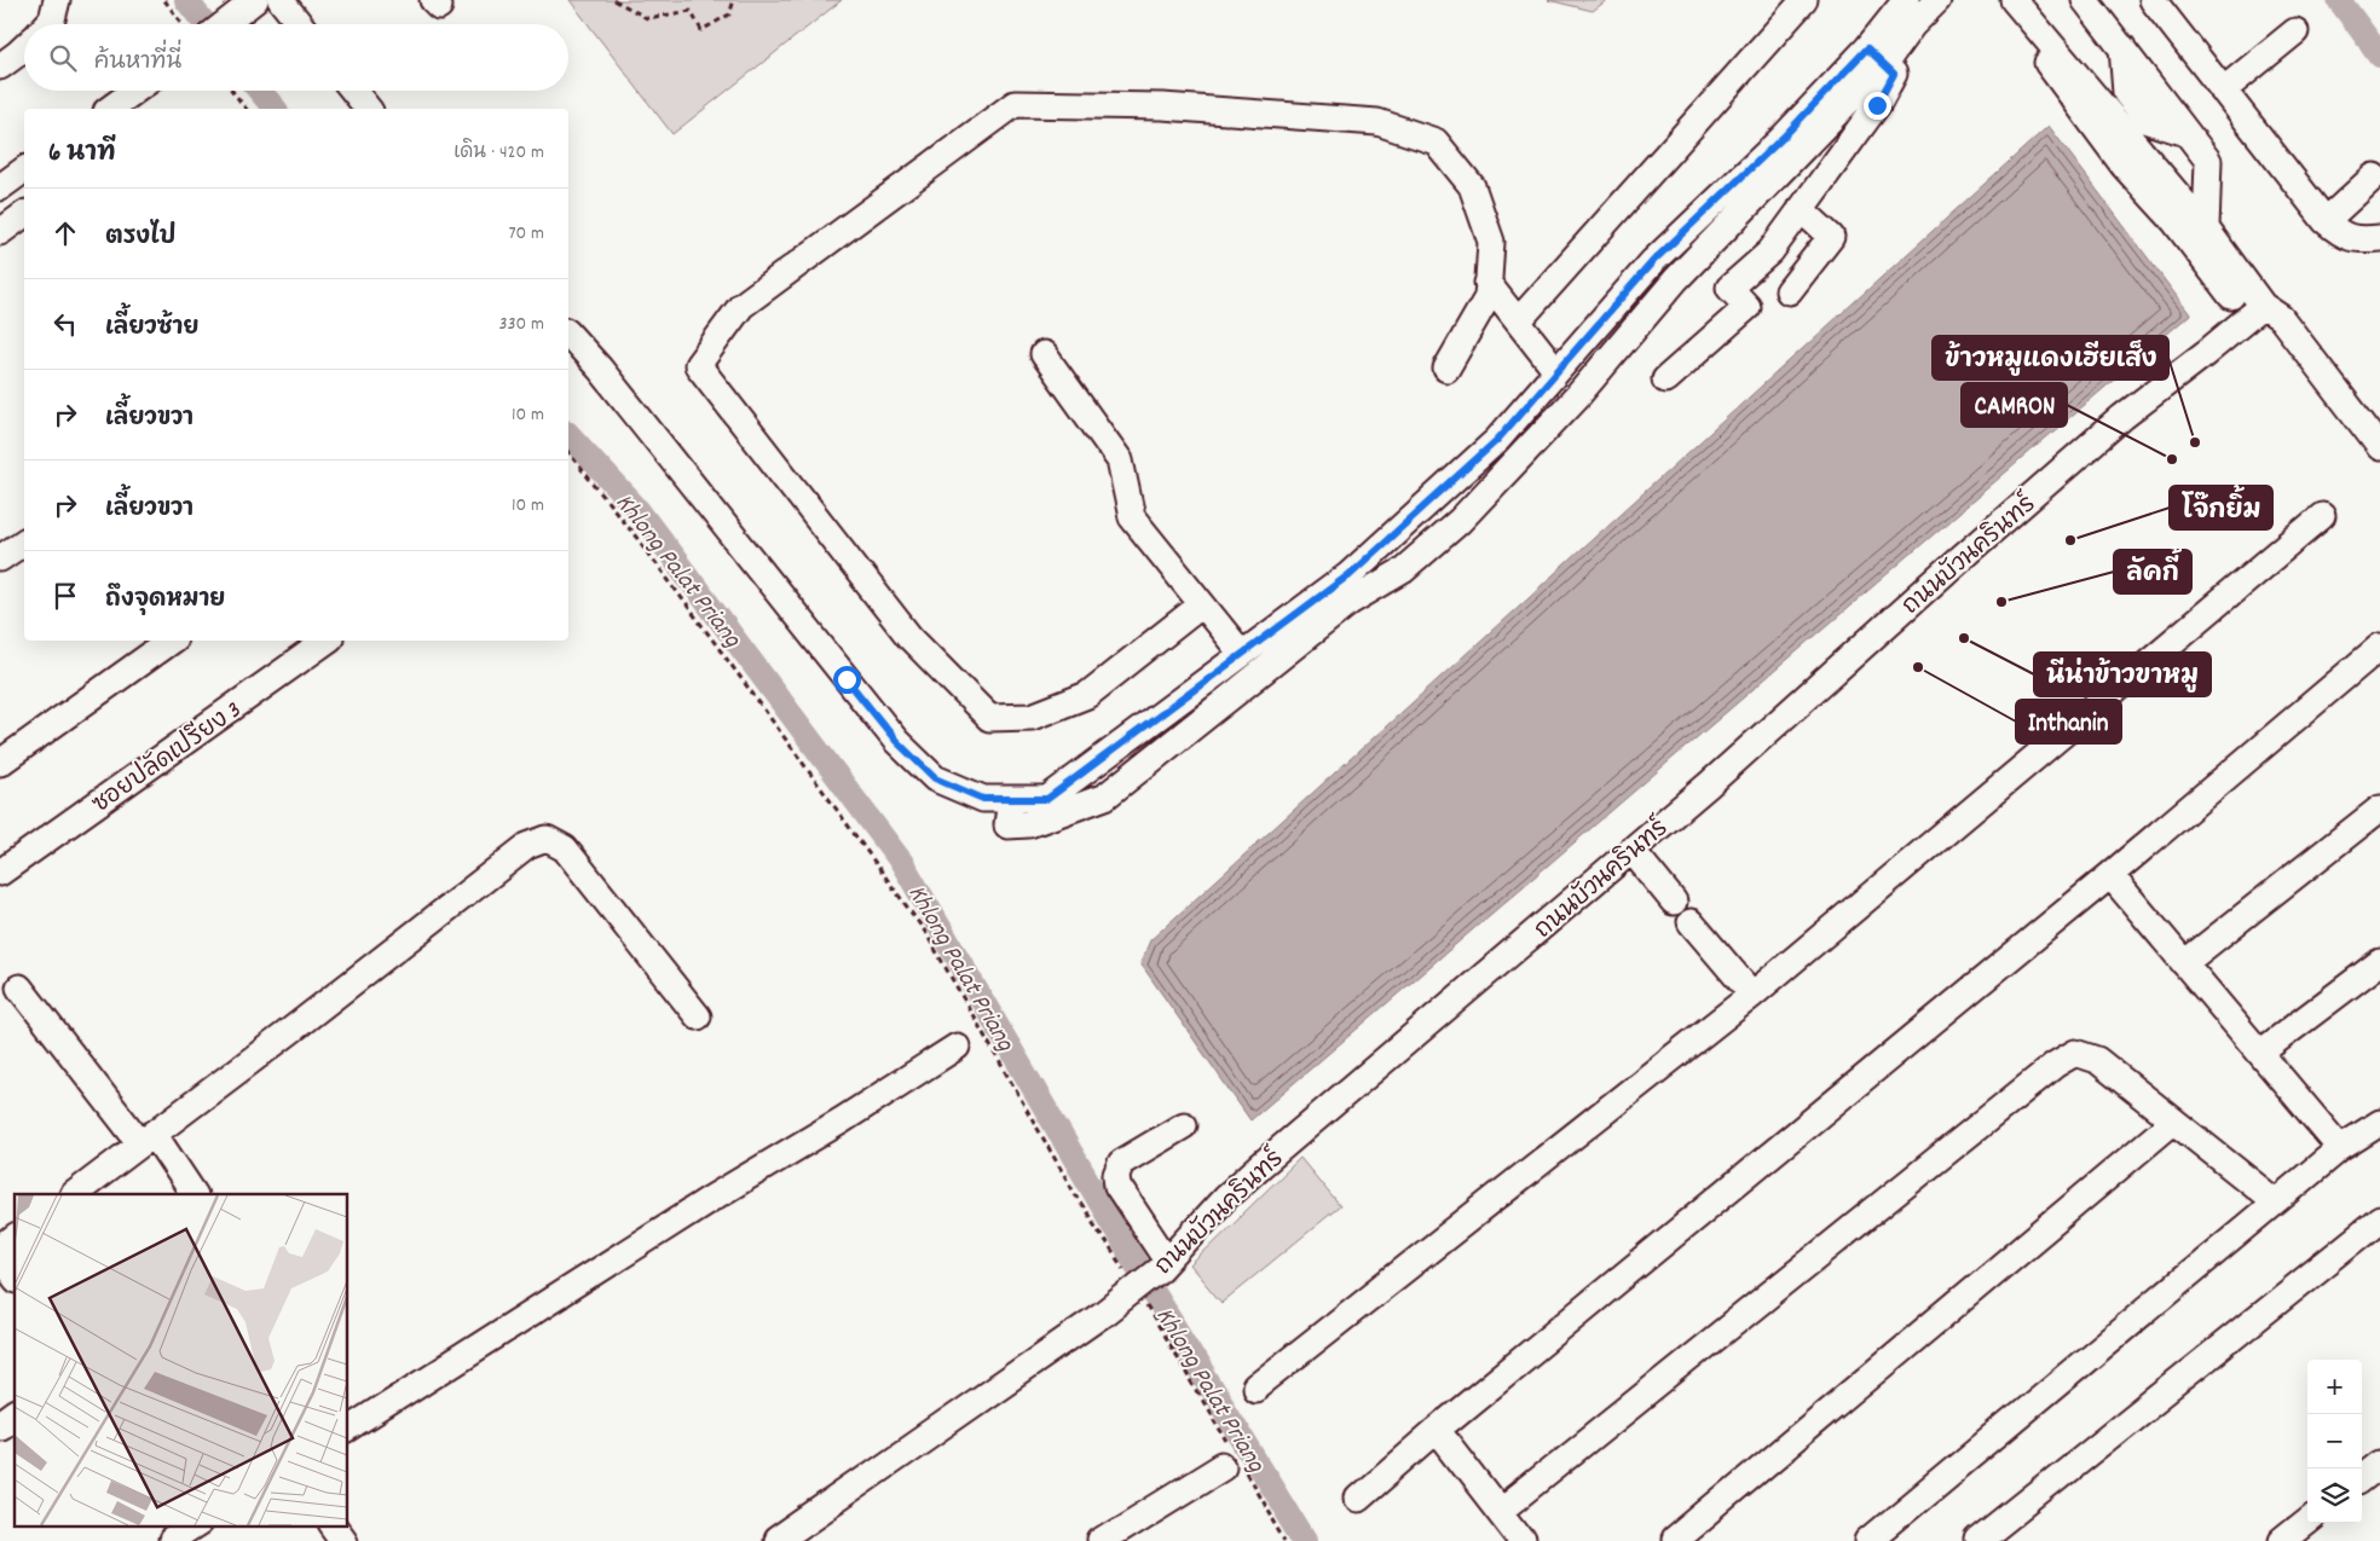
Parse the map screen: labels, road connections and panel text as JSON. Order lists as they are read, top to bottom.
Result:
{
  "streets": {
    "street": ["ถนนบัวนครินทร์", "ซอยปลัดเปรียง 3"]
  },
  "water": ["Khlong Palat Priang"],
  "places": [
    "ข้าวหมูแดงเฮียเส็ง",
    "CAMRON",
    "โจ๊กยิ้ม",
    "ลัคกี้",
    "นีน่าข้าวขาหมู",
    "Inthanin"
  ],
  "page": {
    "search": "ค้นหาที่นี่",
    "heading": ["6 นาที", "เดิน · 420 m"],
    "list": [
      ["ตรงไป", "70 m"],
      ["เลี้ยวซ้าย", "330 m"],
      ["เลี้ยวขวา", "10 m"],
      ["เลี้ยวขวา", "10 m"],
      "ถึงจุดหมาย"
    ],
    "map_buttons": ["+", "−"]
  }
}
